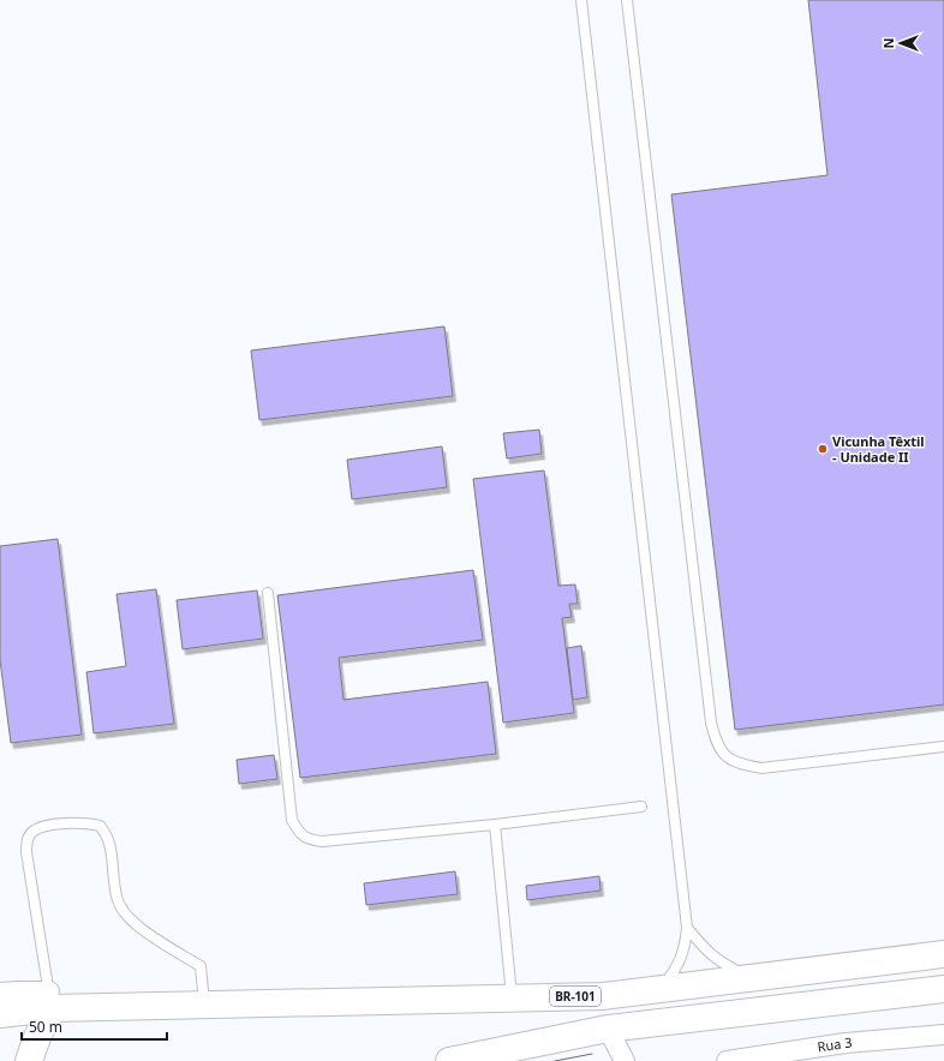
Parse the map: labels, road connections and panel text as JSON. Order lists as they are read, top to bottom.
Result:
{
  "streets": {
    "main road": ["BR-101"],
    "street": ["Rua 3"]
  },
  "places": ["Vicunha Têxtil - Unidade II"],
  "scale_bar": "50 m",
  "north": "left"
}
